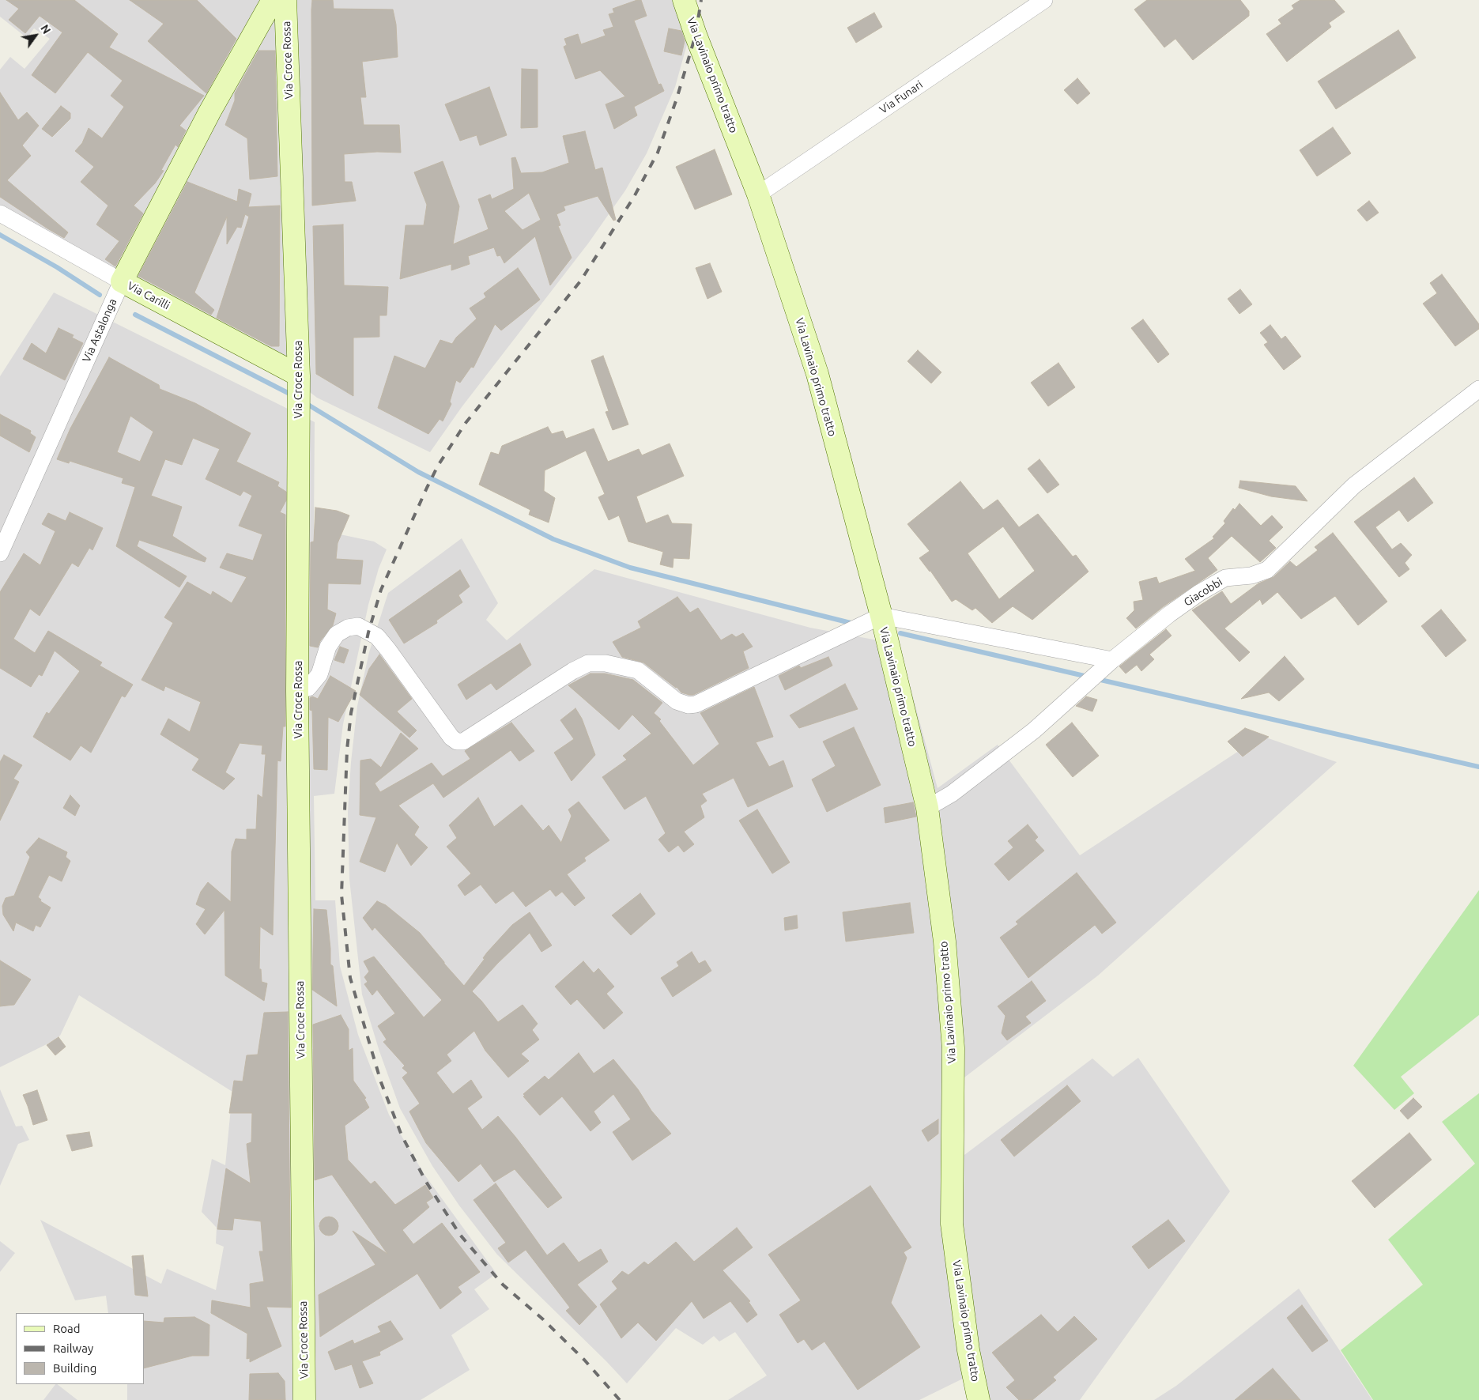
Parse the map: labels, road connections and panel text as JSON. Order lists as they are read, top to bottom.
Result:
{
  "streets": {
    "main road": [
      "Via Croce Rossa",
      "Via Lavinaio primo tratto",
      "Via Carilli",
      "Via Astalonga"
    ],
    "street": ["Via Funari", "Giacobbi"]
  },
  "crossings": [
    ["Via Croce Rossa", "Via Carilli"],
    ["Via Lavinaio primo tratto", "Via Funari"],
    ["Via Lavinaio primo tratto", "Giacobbi"],
    ["Via Carilli", "Via Astalonga"]
  ],
  "legend": ["Road", "Railway", "Building"],
  "north": "top right"
}
